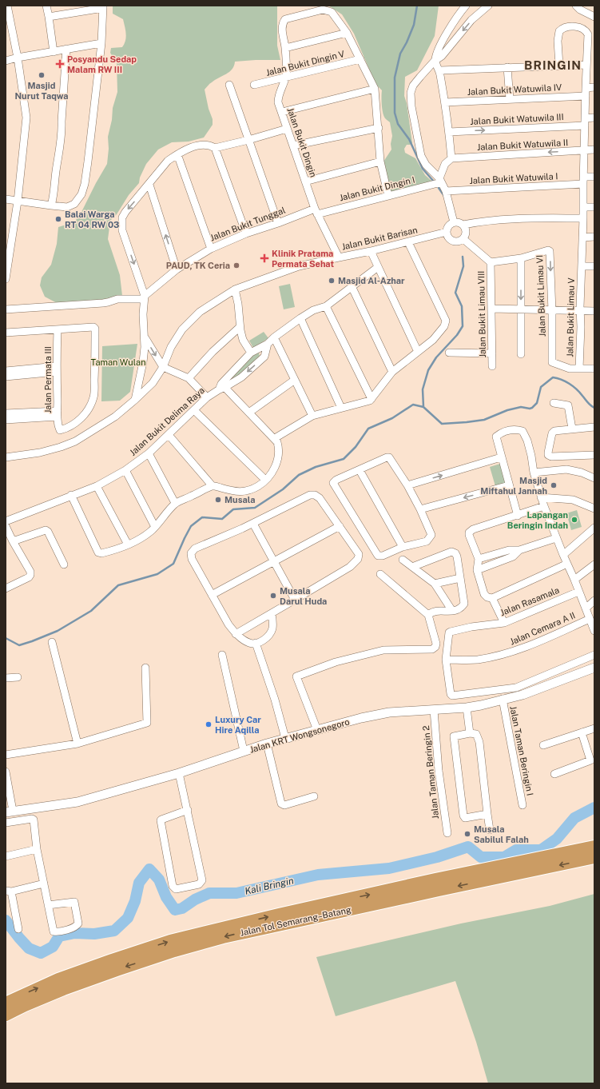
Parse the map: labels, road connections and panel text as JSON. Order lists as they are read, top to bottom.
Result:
{
  "streets": {
    "highway": ["Jalan Tol Semarang–Batang"],
    "street": [
      "Jalan Bukit Dingin V",
      "Jalan Bukit Watuwila IV",
      "Jalan Bukit Watuwila III",
      "Jalan Bukit Dingin",
      "Jalan Bukit Watuwila II",
      "Jalan Bukit Watuwila I",
      "Jalan Bukit Dingin I",
      "Jalan Bukit Tunggal",
      "Jalan Bukit Barisan",
      "Jalan Bukit Limau VI",
      "Jalan Bukit Limau VIII",
      "Jalan Bukit Limau V",
      "Jalan Permata III",
      "Jalan Bukit Delima Raya",
      "Jalan Rasamala",
      "Jalan Cemara A II",
      "Jalan KRT Wongsonegoro",
      "Jalan Taman Beringin I",
      "Jalan Taman Beringin 2"
    ]
  },
  "crossings": [
    ["Jalan Bukit Dingin V", "Jalan Bukit Dingin"],
    ["Jalan Bukit Watuwila IV", "Jalan Bukit Limau V"],
    ["Jalan Bukit Watuwila III", "Jalan Bukit Limau V"],
    ["Jalan Bukit Dingin", "Jalan Bukit Dingin I"],
    ["Jalan Bukit Dingin", "Jalan Bukit Tunggal"],
    ["Jalan Bukit Dingin", "Jalan Bukit Barisan"],
    ["Jalan Bukit Watuwila II", "Jalan Bukit Limau V"],
    ["Jalan Bukit Watuwila I", "Jalan Bukit Limau V"],
    ["Jalan Bukit Dingin I", "Jalan Bukit Tunggal"],
    ["Jalan Bukit Limau VI", "Jalan Bukit Limau VIII"],
    ["Jalan Bukit Limau VI", "Jalan Bukit Limau V"],
    ["Jalan Rasamala", "Jalan Cemara A II"],
    ["Jalan KRT Wongsonegoro", "Jalan Taman Beringin I"],
    ["Jalan KRT Wongsonegoro", "Jalan Taman Beringin 2"]
  ],
  "one_way": ["Jalan Bukit Watuwila II"],
  "districts": ["BRINGIN"],
  "water": ["Kali Bringin"],
  "parks": ["Taman Wulan"],
  "places": {
    "health": ["Posyandu Sedap Malam RW III", "Klinik Pratama Permata Sehat"],
    "other": [
      "Masjid Nurut Taqwa",
      "Balai Warga RT 04 RW 03",
      "PAUD, TK Ceria",
      "Masjid Al-Azhar",
      "Masjid Miftahul Jannah",
      "Musala",
      "Lapangan Beringin Indah",
      "Musala Darul Huda",
      "Luxury Car Hire Aqilla",
      "Musala Sabilul Falah"
    ]
  }
}
